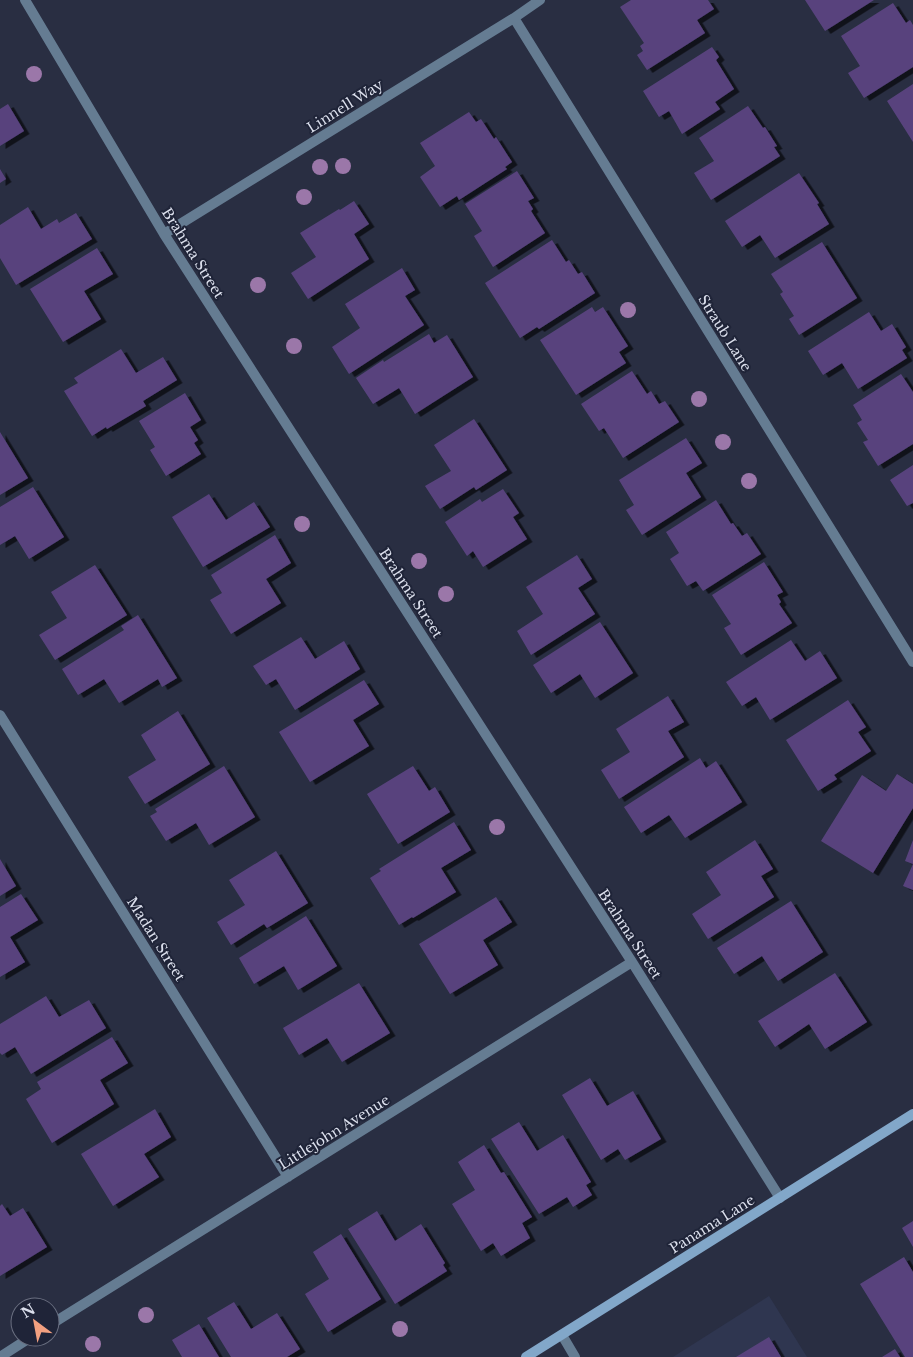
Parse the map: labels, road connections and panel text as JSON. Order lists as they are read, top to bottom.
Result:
{
  "streets": {
    "main road": ["Panama Lane"],
    "street": [
      "Linnell Way",
      "Brahma Street",
      "Straub Lane",
      "Madan Street",
      "Littlejohn Avenue"
    ]
  },
  "crossings": [
    ["Linnell Way", "Brahma Street"],
    ["Linnell Way", "Straub Lane"],
    ["Brahma Street", "Littlejohn Avenue"],
    ["Brahma Street", "Panama Lane"],
    ["Madan Street", "Littlejohn Avenue"]
  ],
  "north": "top left"
}
